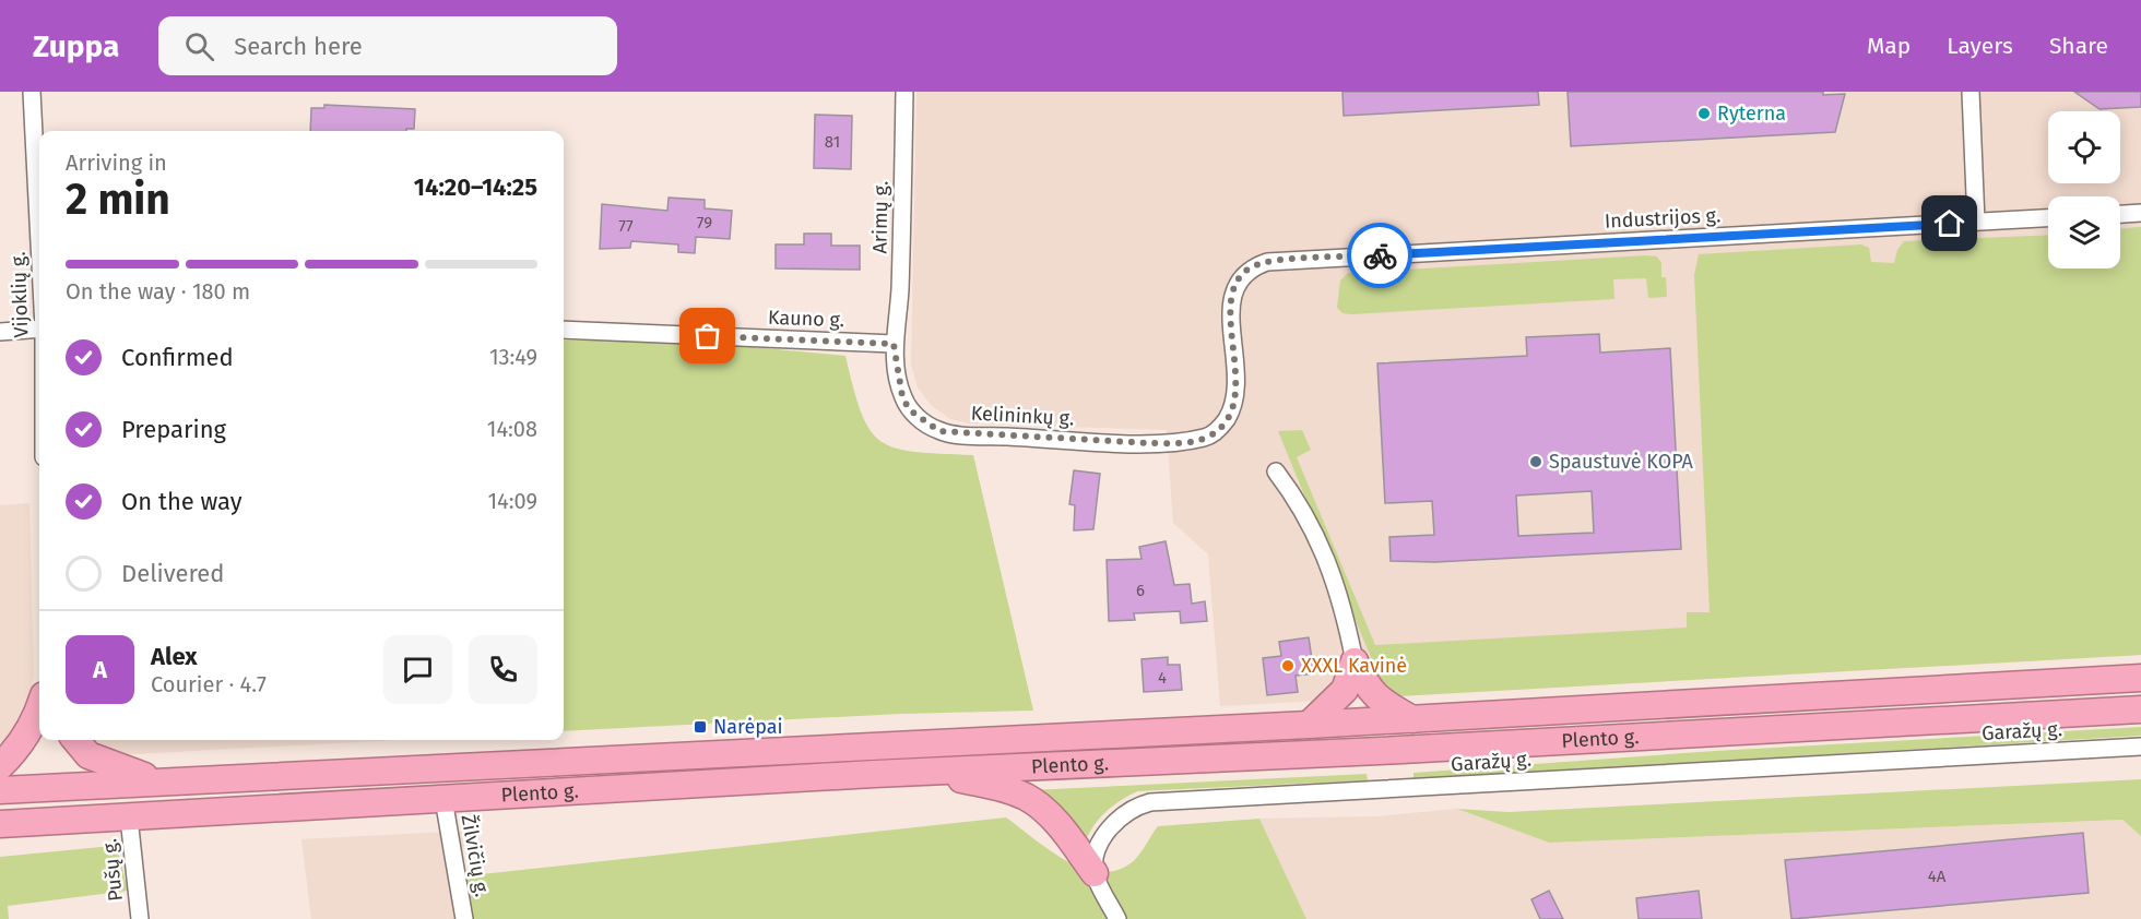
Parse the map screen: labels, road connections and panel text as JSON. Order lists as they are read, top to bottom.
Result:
{
  "streets": {
    "highway": ["Plento g."],
    "street": [
      "Arimų g.",
      "Industrijos g.",
      "Vijoklių g.",
      "Kauno g.",
      "Kelininkų g.",
      "Garažų g.",
      "Žilvičių g.",
      "Pušų g."
    ]
  },
  "crossings": [
    ["Arimų g.", "Kauno g."],
    ["Arimų g.", "Kelininkų g."],
    ["Industrijos g.", "Kelininkų g."],
    ["Kauno g.", "Kelininkų g."],
    ["Plento g.", "Žilvičių g."],
    ["Plento g.", "Pušų g."]
  ],
  "places": {
    "other": ["Ryterna", "Spaustuvė KOPA", "XXXL Kavinė"],
    "transit": ["Narėpai"]
  },
  "house_numbers": [
    "81",
    "79",
    "77",
    "6",
    "4",
    "4A"
  ],
  "page": {
    "header": "Zuppa",
    "search": "Search here",
    "nav": ["Map", "Layers", "Share"],
    "heading": ["2 min", "Arriving in", "14:20–14:25"],
    "panel": ["Alex", "Courier · 4.7"],
    "bar": "On the way · 180 m",
    "list": [
      ["Confirmed", "13:49"],
      ["Preparing", "14:08"],
      ["On the way", "14:09"],
      "Delivered"
    ],
    "round": "A"
  }
}
